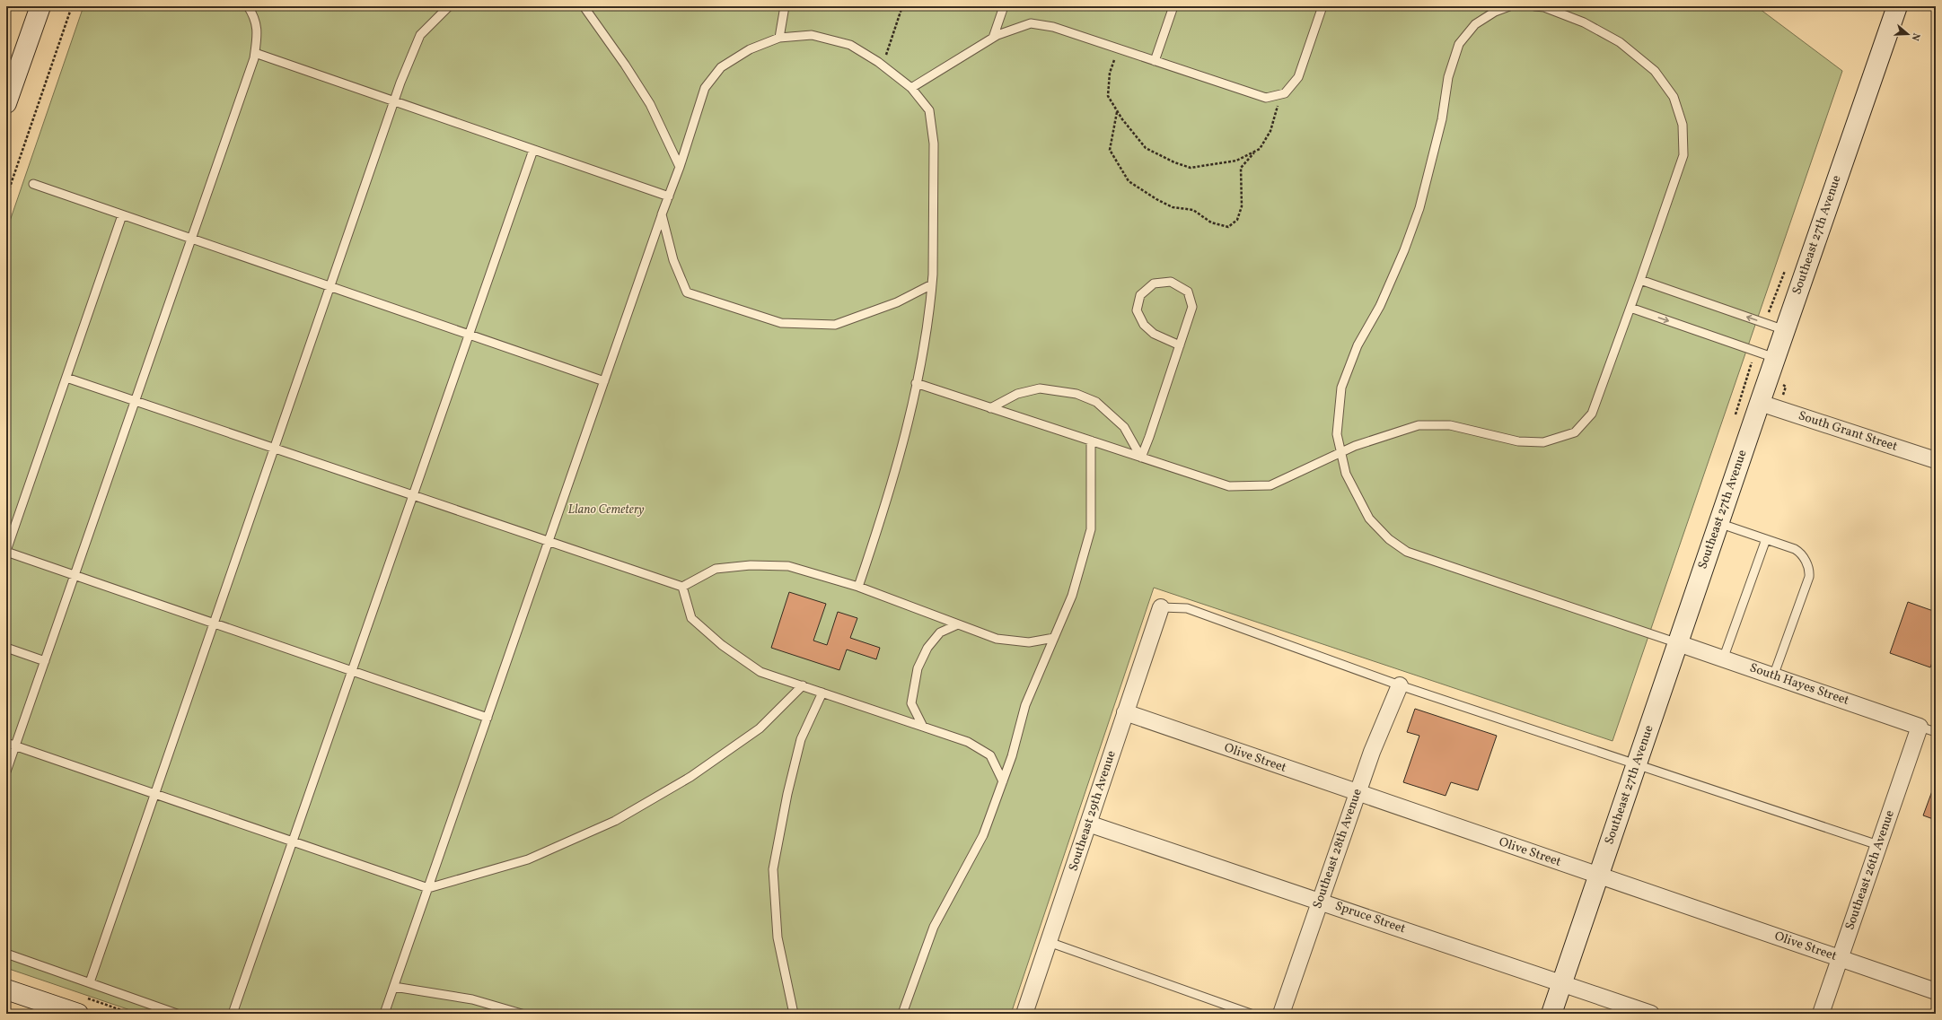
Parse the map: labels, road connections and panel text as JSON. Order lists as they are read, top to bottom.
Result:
{
  "streets": {
    "main road": ["Southeast 27th Avenue"],
    "street": [
      "South Grant Street",
      "South Hayes Street",
      "Olive Street",
      "Southeast 29th Avenue",
      "Southeast 28th Avenue",
      "Southeast 26th Avenue",
      "Spruce Street"
    ]
  },
  "crossings": [
    ["Southeast 27th Avenue", "South Grant Street"],
    ["Southeast 27th Avenue", "South Hayes Street"],
    ["Southeast 27th Avenue", "Olive Street"],
    ["Southeast 27th Avenue", "Spruce Street"],
    ["South Hayes Street", "Southeast 26th Avenue"],
    ["Olive Street", "Southeast 29th Avenue"],
    ["Olive Street", "Southeast 28th Avenue"],
    ["Olive Street", "Southeast 26th Avenue"],
    ["Southeast 29th Avenue", "Spruce Street"],
    ["Southeast 28th Avenue", "Spruce Street"]
  ],
  "parks": ["Llano Cemetery"],
  "north": "right"
}
